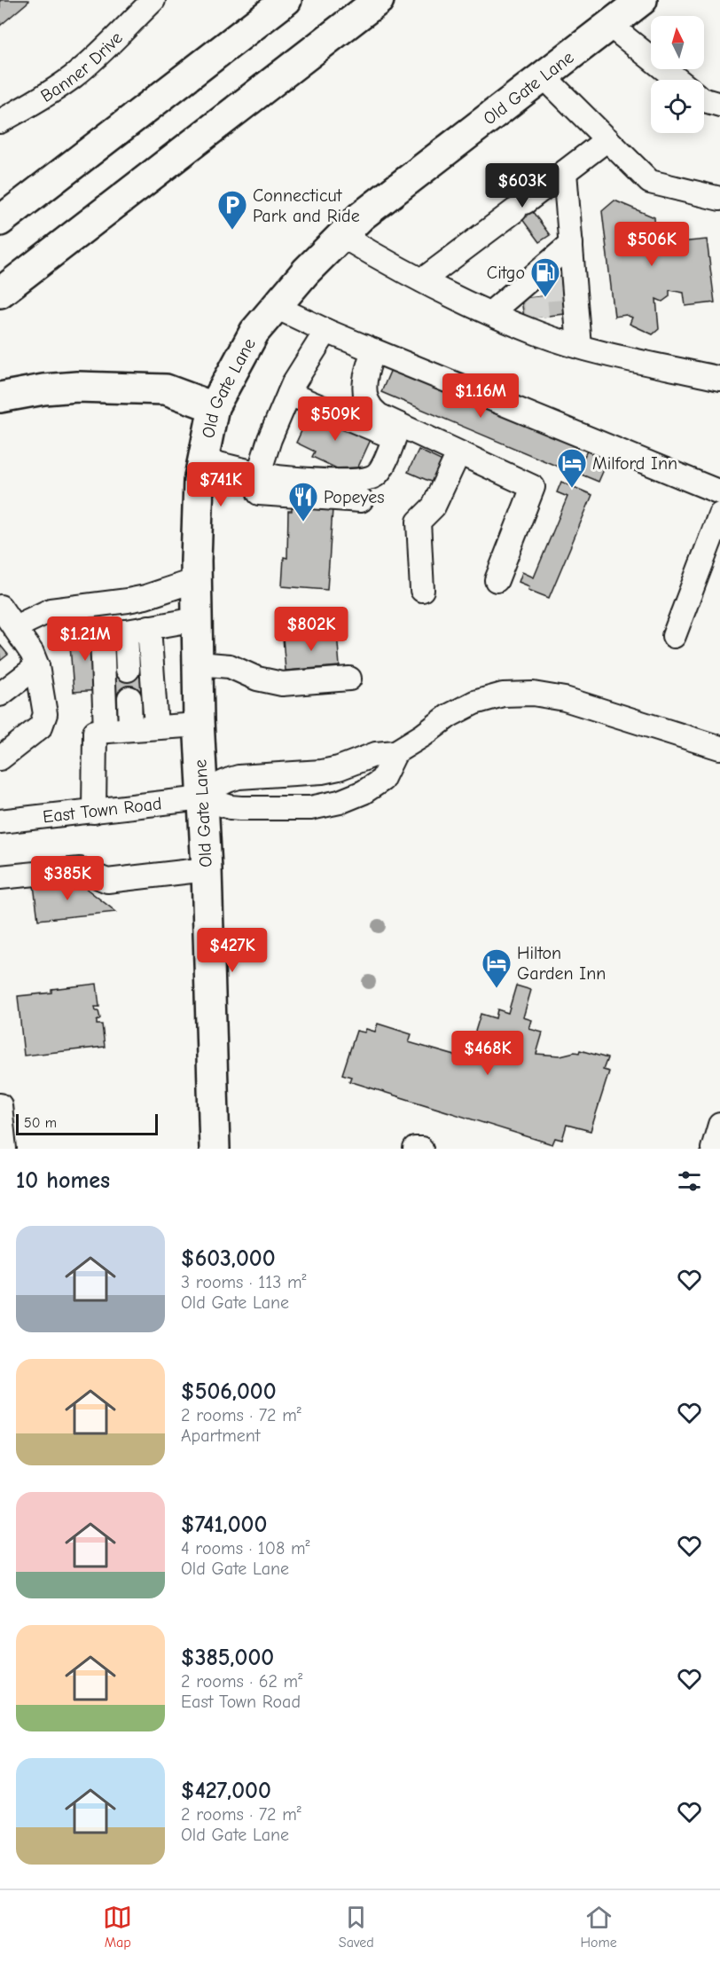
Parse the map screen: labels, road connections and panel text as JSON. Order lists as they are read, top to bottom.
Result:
{
  "streets": {
    "main road": ["Old Gate Lane"],
    "street": ["Banner Drive", "East Town Road"]
  },
  "crossings": [
    ["Old Gate Lane", "East Town Road"]
  ],
  "places": {
    "parking": ["Connecticut Park and Ride"],
    "fuel station": ["Citgo"],
    "hotel": ["Milford Inn", "Hilton Garden Inn"],
    "restaurant": ["Popeyes"]
  },
  "scale_bar": "50 m",
  "north": "top",
  "page": {
    "price": [
      "$603K",
      "$506K",
      "$1.16M",
      "$509K",
      "$741K",
      "$802K",
      "$1.21M",
      "$385K",
      "$427K",
      "$468K"
    ],
    "scale": "50 m",
    "heading": "10 homes",
    "list": [
      {
        "name": "$603,000",
        "note": "3 rooms · 113 m² · Old Gate Lane"
      },
      {
        "name": "$506,000",
        "note": "2 rooms · 72 m² · Apartment"
      },
      {
        "name": "$741,000",
        "note": "4 rooms · 108 m² · Old Gate Lane"
      },
      {
        "name": "$385,000",
        "note": "2 rooms · 62 m² · East Town Road"
      },
      {
        "name": "$427,000",
        "note": "2 rooms · 72 m² · Old Gate Lane"
      }
    ],
    "tabs": ["Map", "Saved", "Home"]
  }
}
